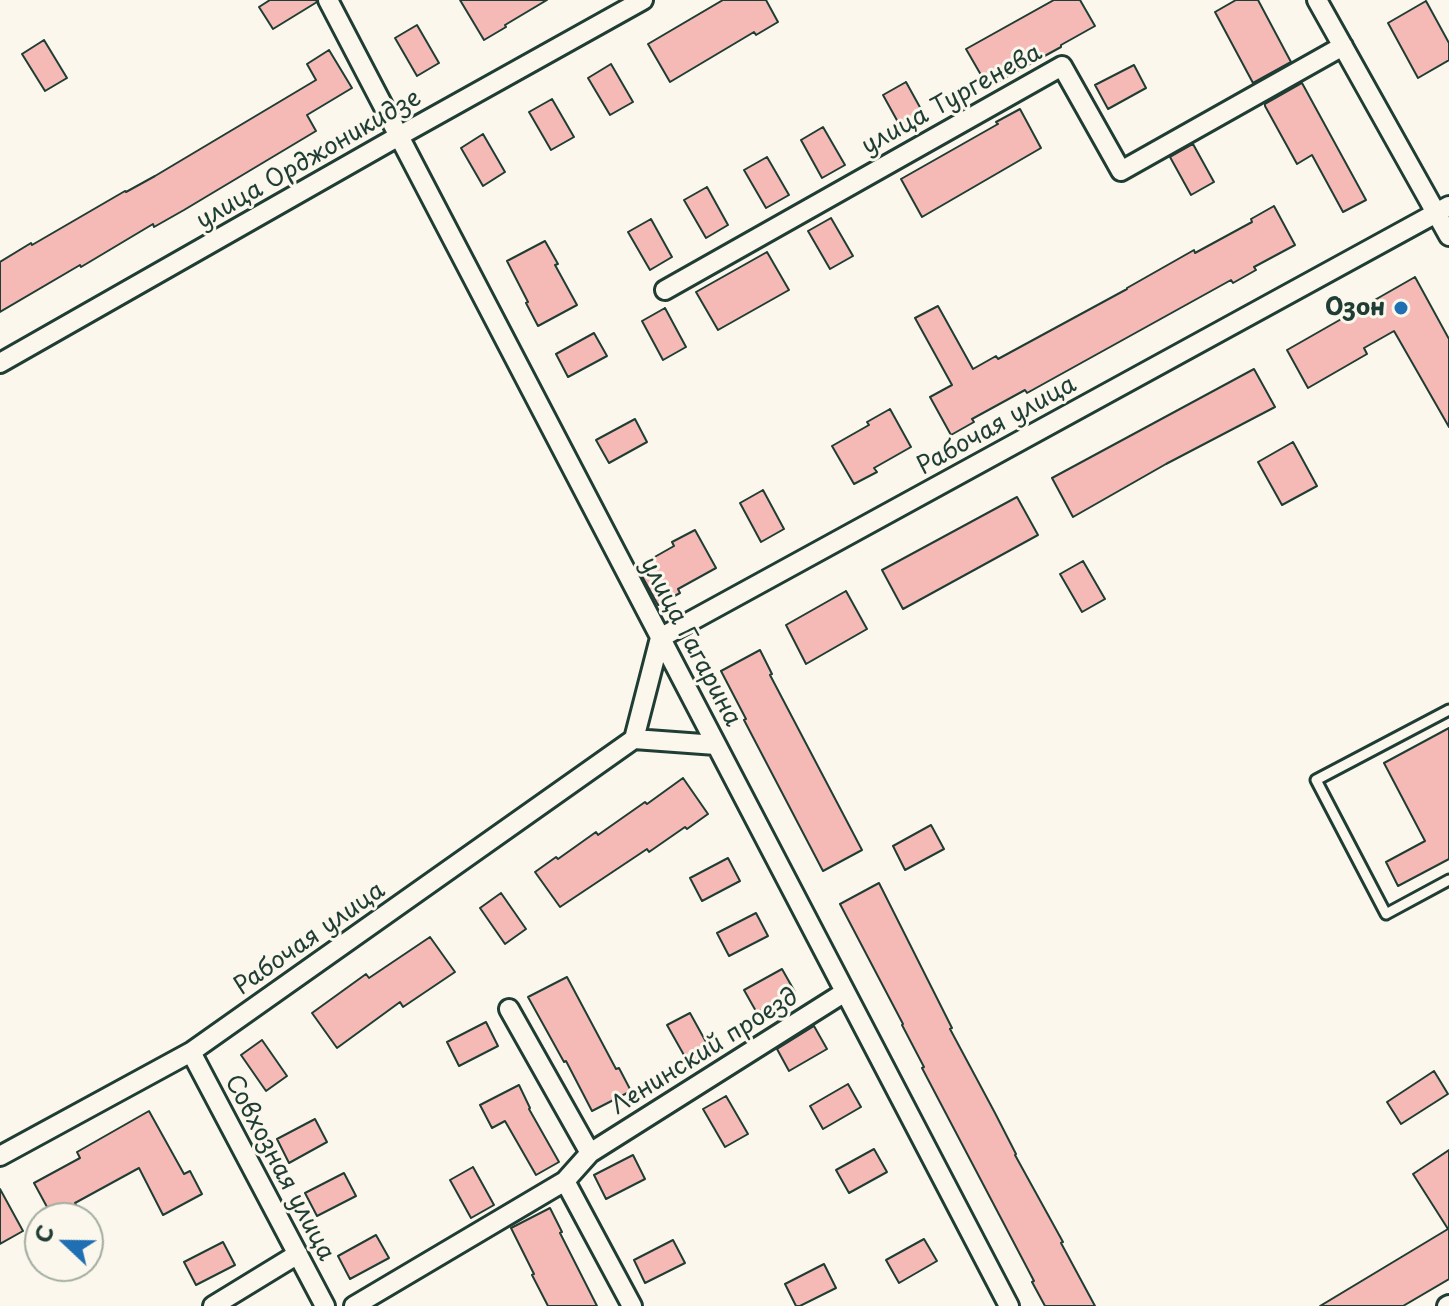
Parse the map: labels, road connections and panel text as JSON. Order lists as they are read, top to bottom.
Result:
{
  "streets": {
    "street": [
      "улица Тургенева",
      "улица Орджоникидзе",
      "Рабочая улица",
      "улица Гагарина",
      "Ленинский проезд",
      "Совхозная улица"
    ]
  },
  "crossings": [
    ["улица Орджоникидзе", "улица Гагарина"],
    ["Рабочая улица", "улица Гагарина"],
    ["Рабочая улица", "Совхозная улица"],
    ["улица Гагарина", "Ленинский проезд"]
  ],
  "places": ["Озон"],
  "north": "left"
}
